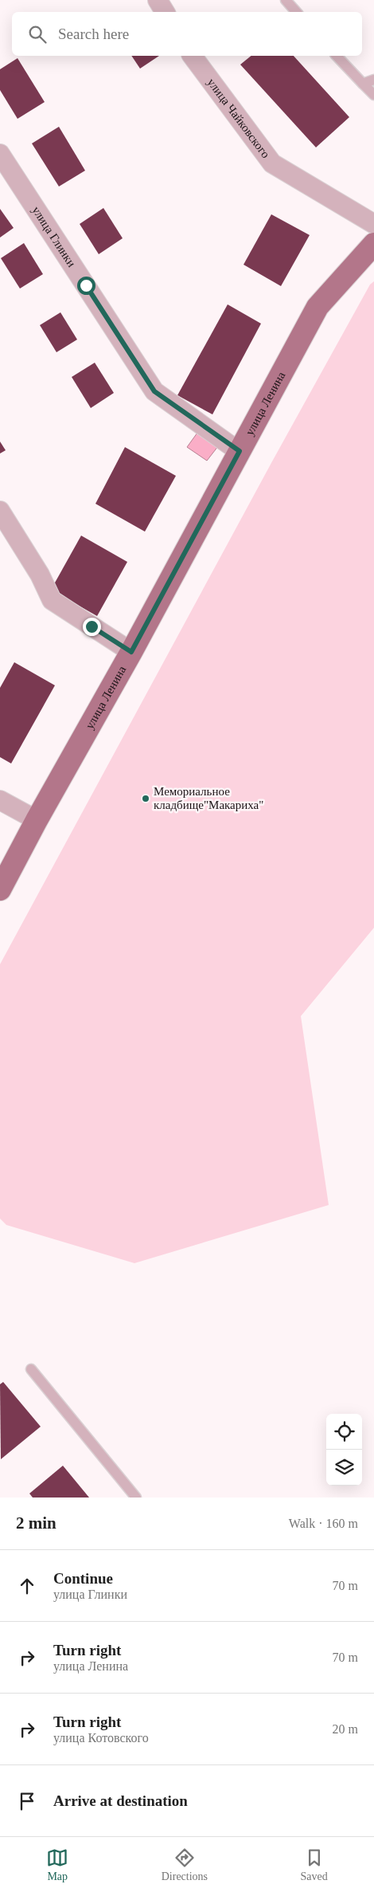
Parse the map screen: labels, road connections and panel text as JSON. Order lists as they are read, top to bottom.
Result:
{
  "streets": {
    "main road": ["улица Ленина"],
    "street": ["улица Чайковского", "улица Глинки"]
  },
  "crossings": [
    ["улица Глинки", "улица Ленина"]
  ],
  "places": ["Мемориальное кладбище\"Макариха\""],
  "page": {
    "search": "Search here",
    "heading": ["2 min", "Walk · 160 m"],
    "list": [
      ["Continue", "улица Глинки", "70 m"],
      ["Turn right", "улица Ленина", "70 m"],
      ["Turn right", "улица Котовского", "20 m"],
      "Arrive at destination"
    ],
    "nav": ["Map", "Directions", "Saved"]
  }
}
